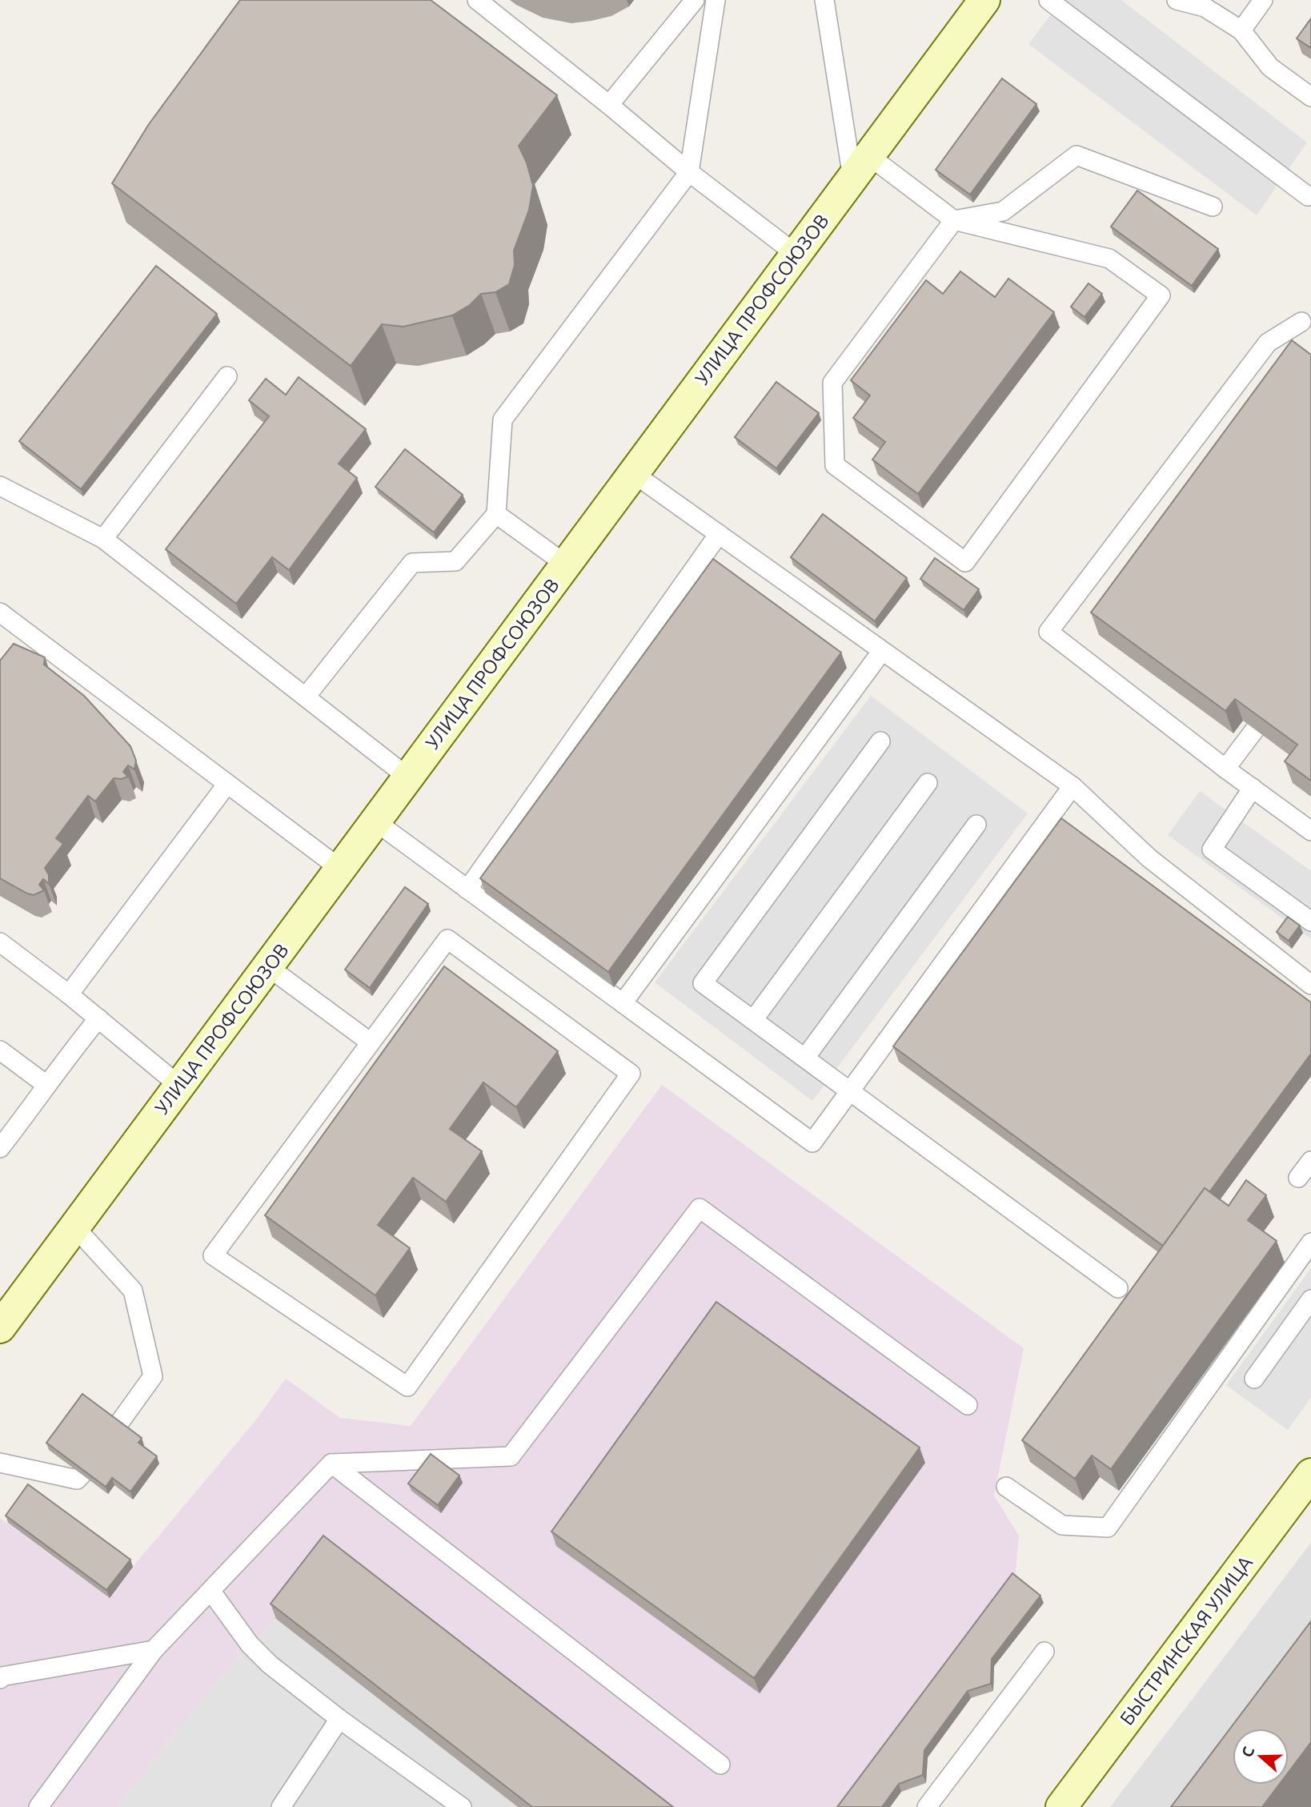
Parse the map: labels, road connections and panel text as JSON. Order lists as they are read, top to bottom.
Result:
{
  "streets": {
    "main road": ["УЛИЦА ПРОФСОЮЗОВ", "БЫСТРИНСКАЯ УЛИЦА"]
  },
  "north": "left"
}
